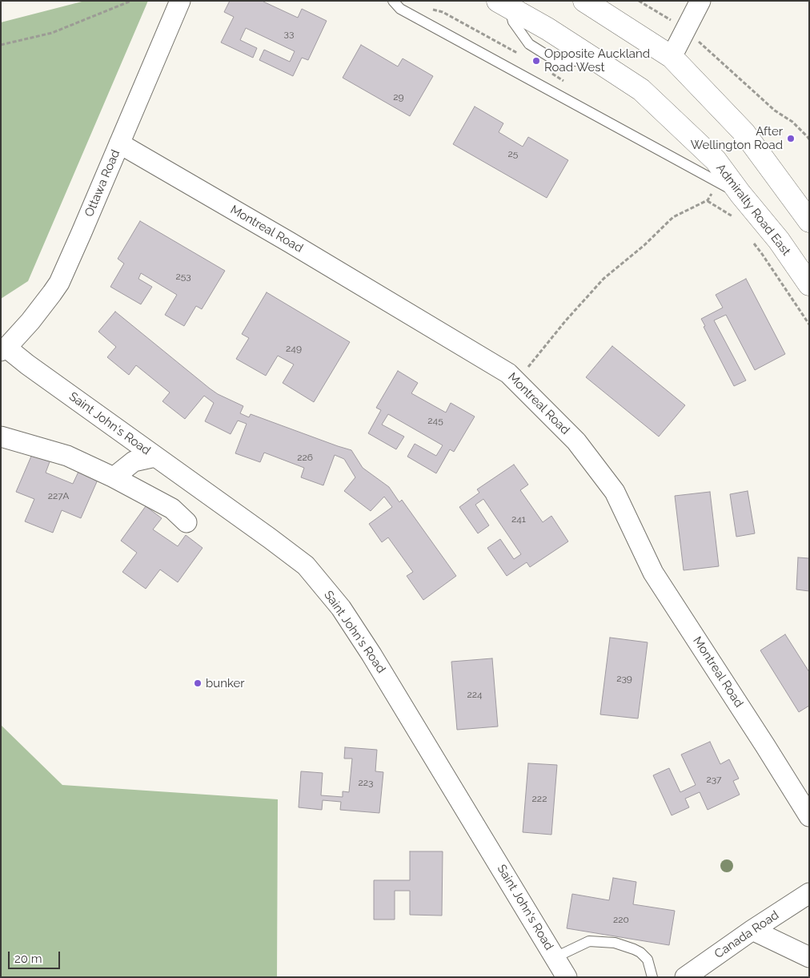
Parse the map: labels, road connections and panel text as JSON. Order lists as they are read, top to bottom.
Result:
{
  "streets": {
    "main road": ["Admiralty Road East"],
    "street": [
      "Ottawa Road",
      "Montreal Road",
      "Saint John's Road",
      "Canada Road"
    ]
  },
  "crossings": [
    ["Ottawa Road", "Montreal Road"],
    ["Ottawa Road", "Saint John's Road"]
  ],
  "places": ["Opposite Auckland Road West", "After Wellington Road", "bunker"],
  "house_numbers": [
    "33",
    "29",
    "25",
    "253",
    "249",
    "245",
    "226",
    "227A",
    "241",
    "239",
    "224",
    "237",
    "223",
    "222",
    "220"
  ],
  "scale_bar": "20 m"
}
